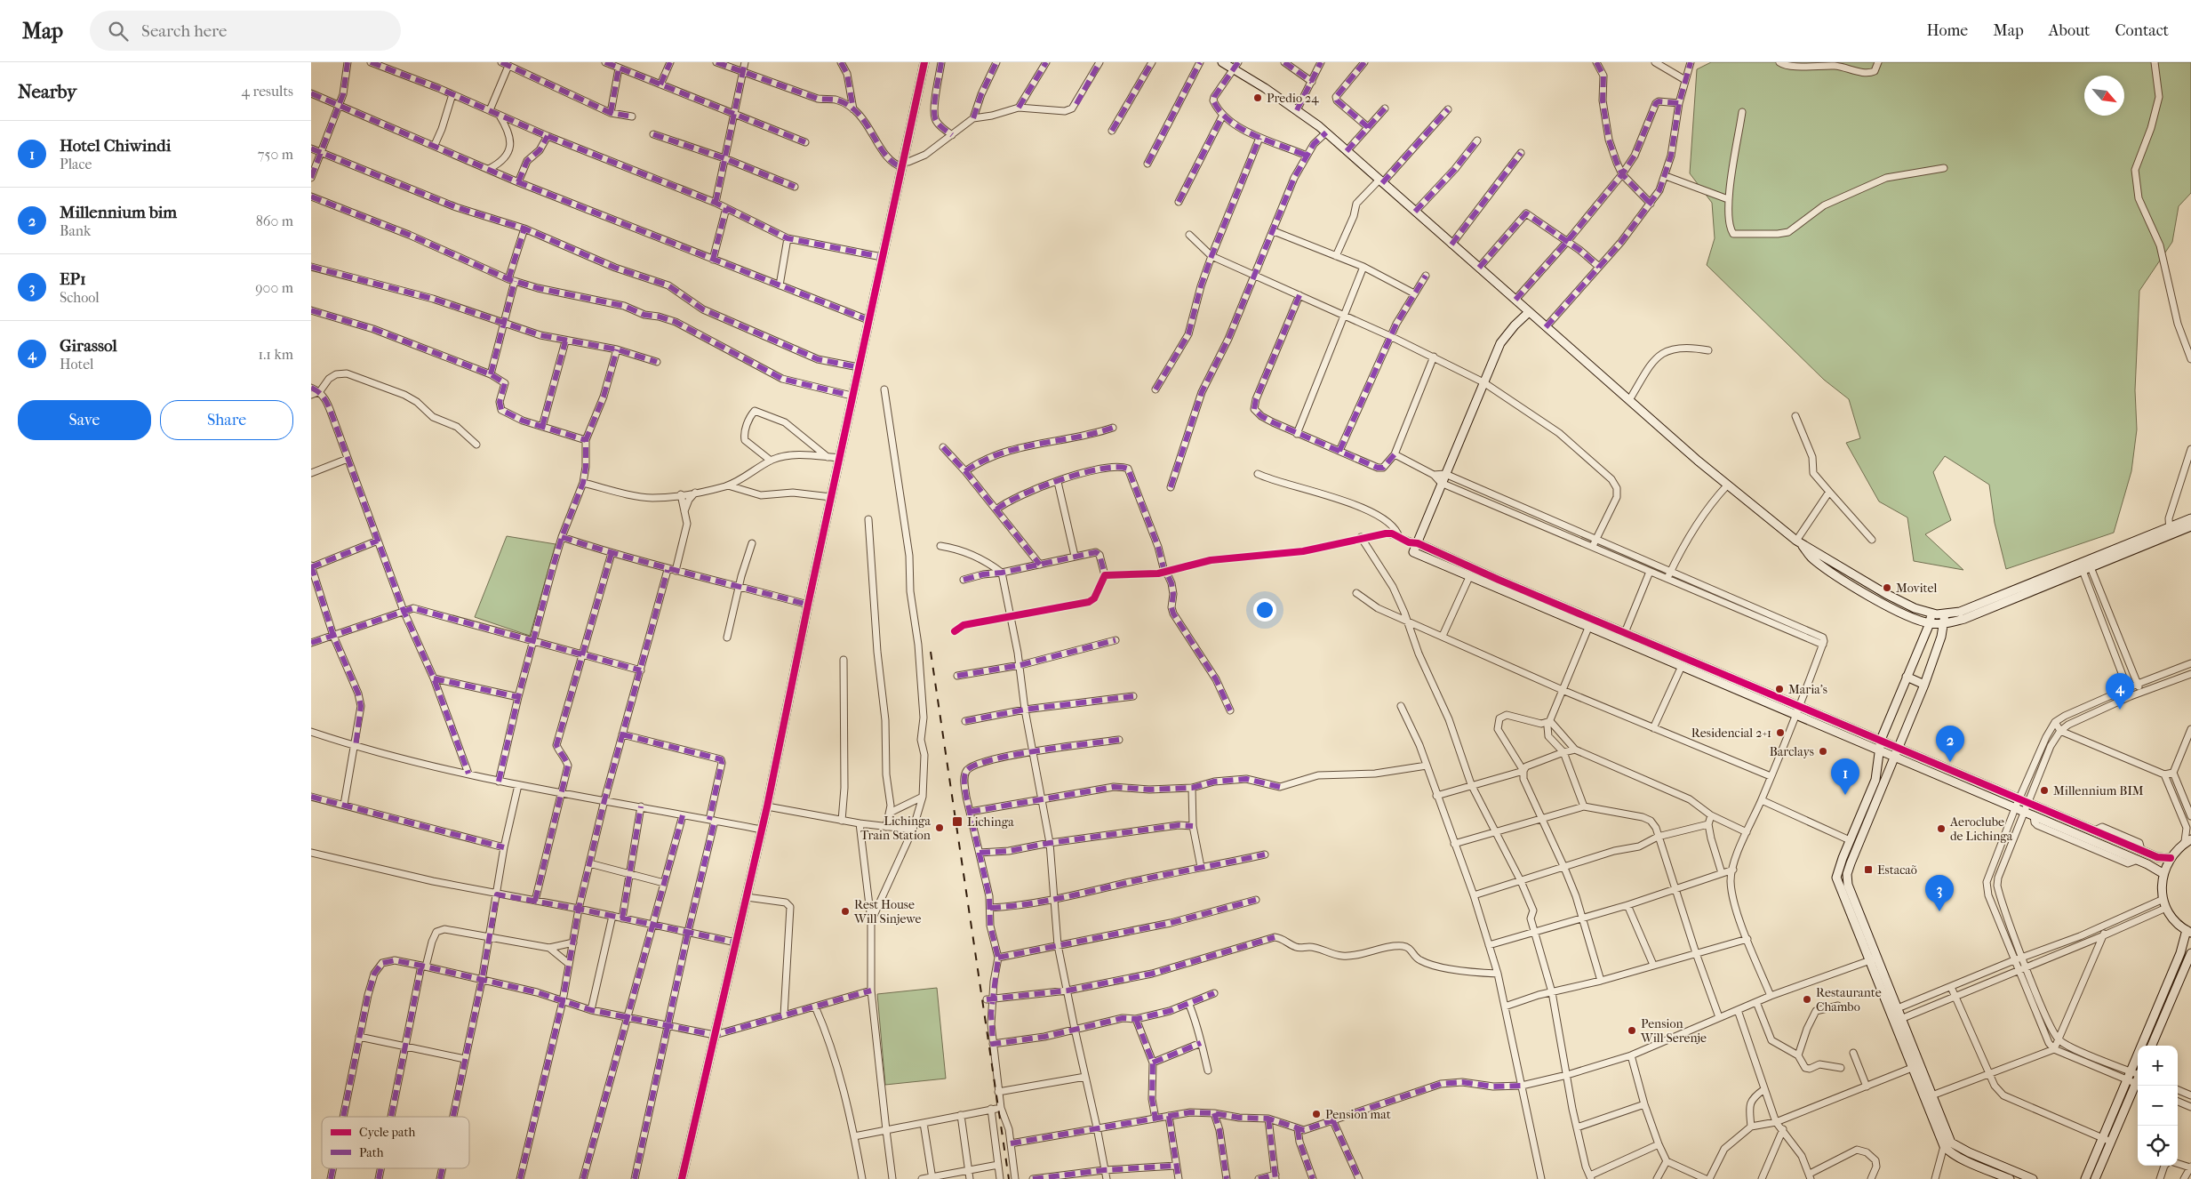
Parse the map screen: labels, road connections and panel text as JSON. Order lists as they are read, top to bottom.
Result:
{
  "places": {
    "other": [
      "Predio 24",
      "Movitel",
      "Maria's",
      "Residencial 2+1",
      "Barclays",
      "Millennium BIM",
      "Lichinga Train Station",
      "Aeroclube de Lichinga",
      "Rest House Will Sinjewe",
      "Restaurante Chambo",
      "Pension Will Serenje",
      "Pension mat"
    ],
    "transit": ["Lichinga", "Estacaõ"]
  },
  "legend": ["Cycle path", "Path"],
  "north": "bottom right",
  "page": {
    "header": "Map",
    "search": "Search here",
    "nav": [
      "Home",
      "Map",
      "About",
      "Contact"
    ],
    "heading": ["Nearby", "4 results"],
    "list": [
      {
        "mark": "1",
        "name": "Hotel Chiwindi",
        "note": "Place",
        "value": "750 m"
      },
      {
        "mark": "2",
        "name": "Millennium bim",
        "note": "Bank",
        "value": "860 m"
      },
      {
        "mark": "3",
        "name": "EP1",
        "note": "School",
        "value": "900 m"
      },
      {
        "mark": "4",
        "name": "Girassol",
        "note": "Hotel",
        "value": "1.1 km"
      }
    ],
    "buttons": ["Save", "Share"],
    "pins": [
      "4",
      "2",
      "1",
      "3"
    ],
    "map_buttons": ["+", "−"]
  }
}
